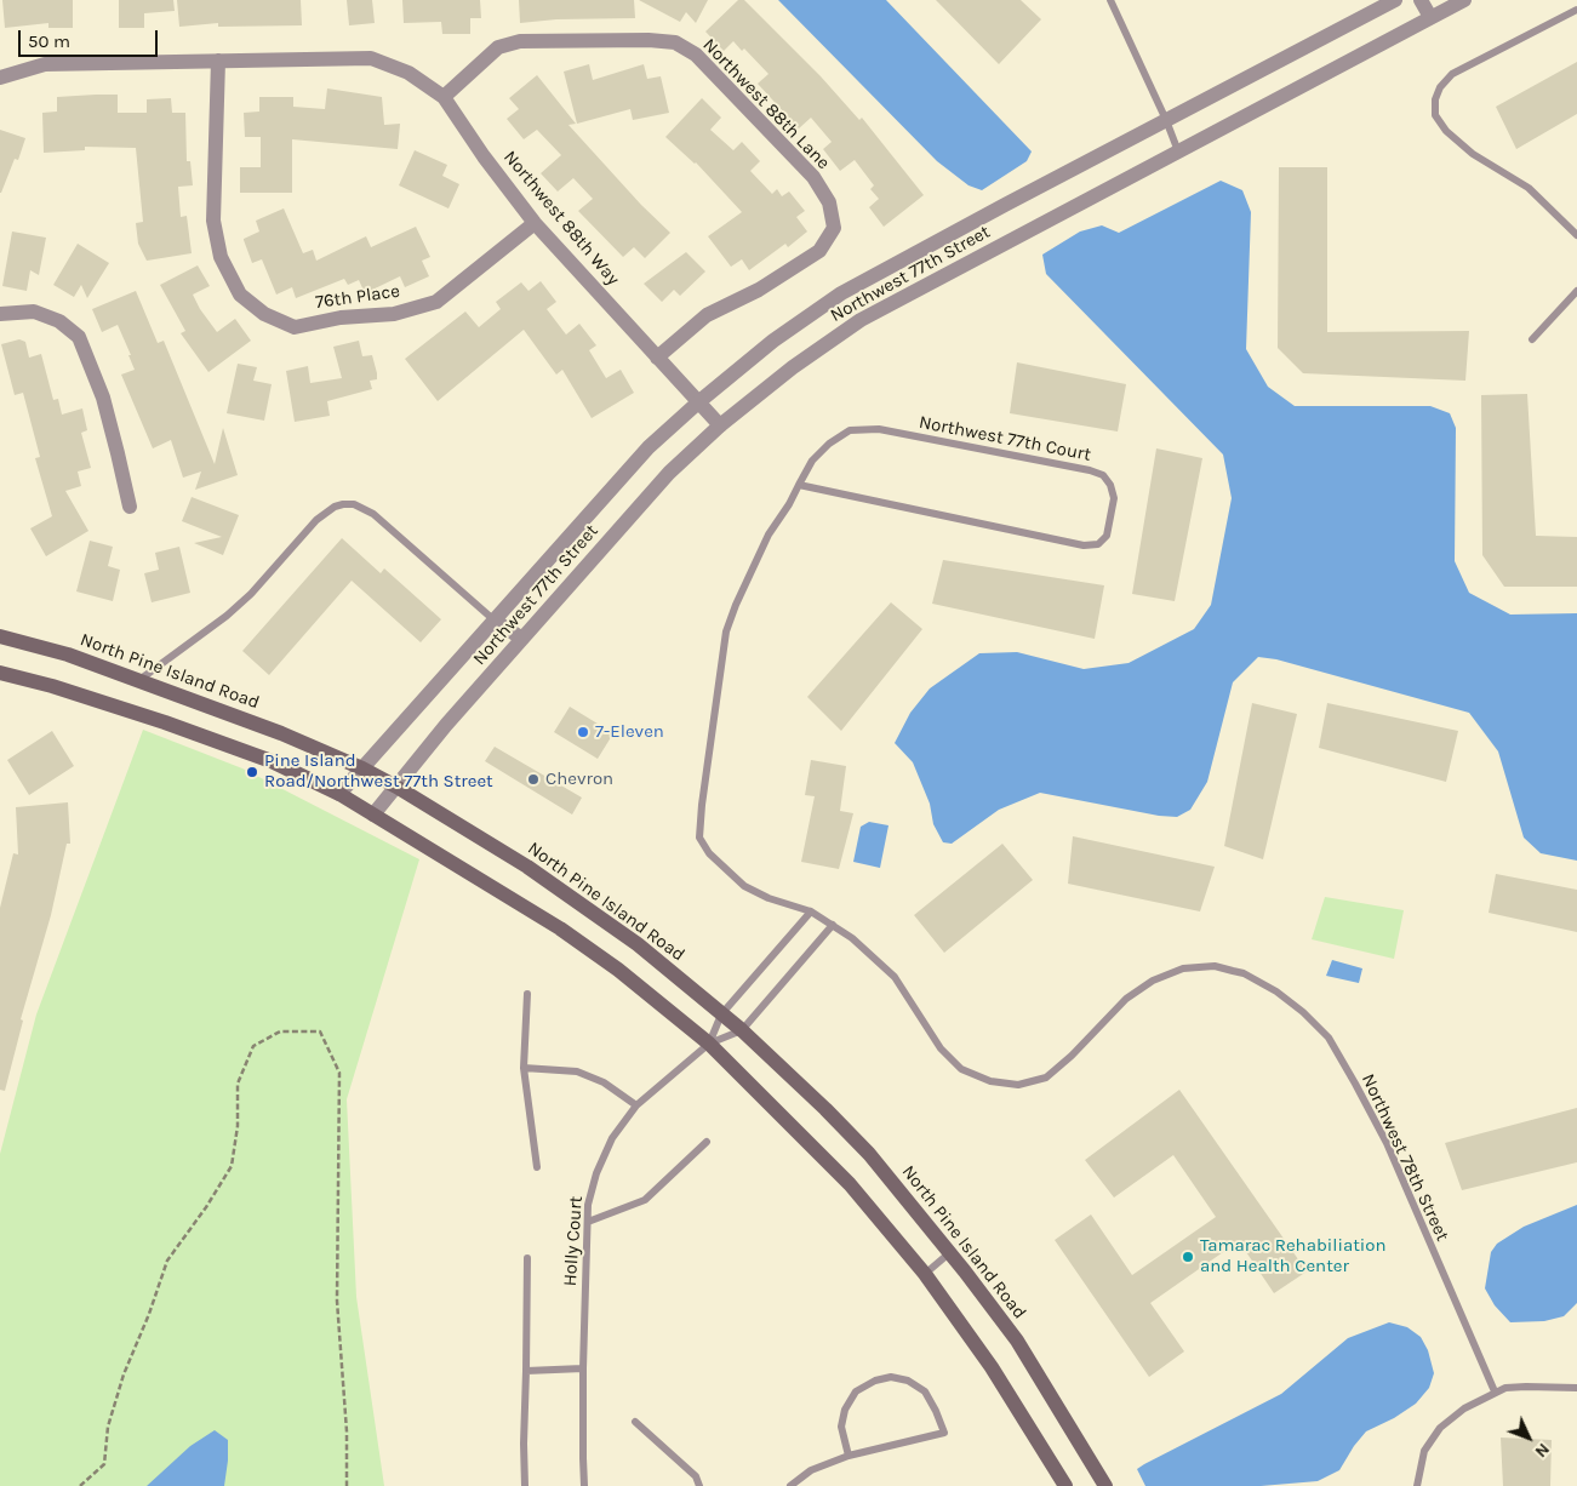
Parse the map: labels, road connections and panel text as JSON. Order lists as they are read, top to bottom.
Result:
{
  "streets": {
    "main road": ["North Pine Island Road"],
    "street": [
      "Northwest 88th Lane",
      "Northwest 88th Way",
      "Northwest 77th Street",
      "76th Place"
    ],
    "lane": ["Northwest 77th Court", "Northwest 78th Street", "Holly Court"]
  },
  "crossings": [
    ["Northwest 88th Lane", "Northwest 88th Way"],
    ["Northwest 88th Way", "Northwest 77th Street"],
    ["Northwest 88th Way", "76th Place"],
    ["Northwest 77th Street", "North Pine Island Road"],
    ["Northwest 77th Court", "Northwest 78th Street"]
  ],
  "places": [
    "7-Eleven",
    "Pine Island Road/Northwest 77th Street",
    "Chevron",
    "Tamarac Rehabiliation and Health Center"
  ],
  "scale_bar": "50 m",
  "north": "bottom right"
}
